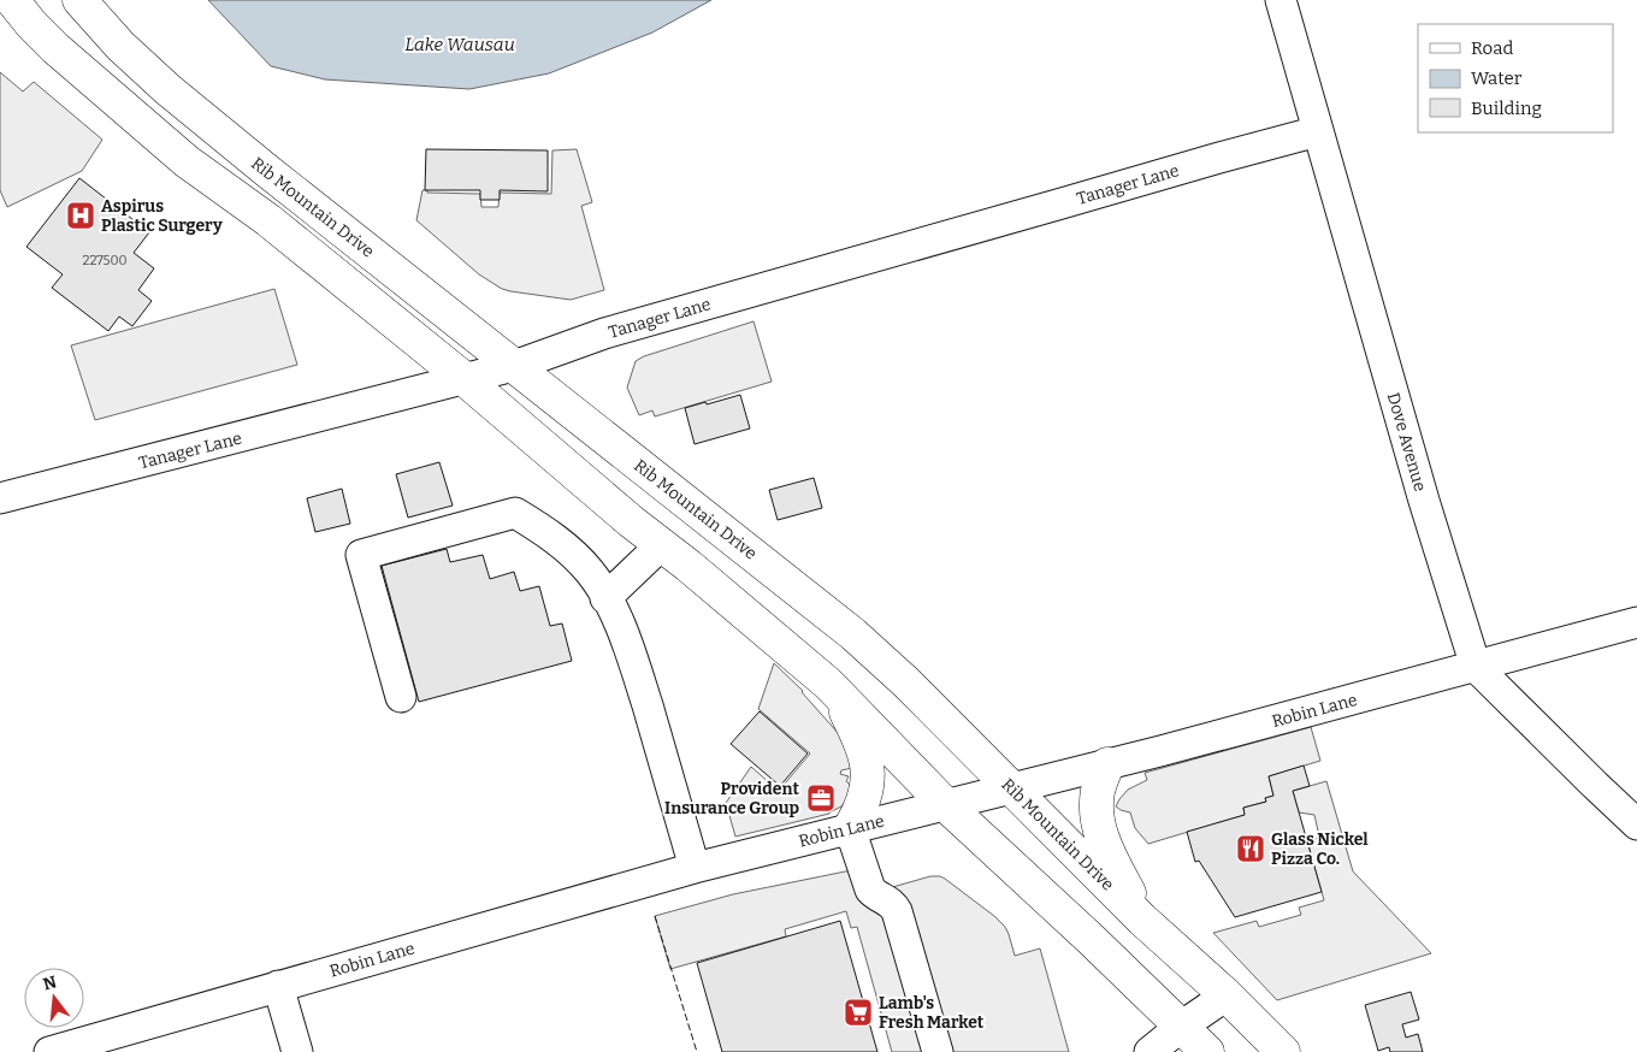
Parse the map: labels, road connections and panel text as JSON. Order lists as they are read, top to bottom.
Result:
{
  "streets": {
    "main road": ["Rib Mountain Drive"],
    "street": ["Tanager Lane", "Dove Avenue", "Robin Lane"]
  },
  "crossings": [
    ["Tanager Lane", "Rib Mountain Drive"],
    ["Tanager Lane", "Dove Avenue"],
    ["Rib Mountain Drive", "Robin Lane"],
    ["Dove Avenue", "Robin Lane"]
  ],
  "water": ["Lake Wausau"],
  "places": {
    "hospital": ["Aspirus Plastic Surgery"],
    "office": ["Provident Insurance Group"],
    "restaurant": ["Glass Nickel Pizza Co."],
    "supermarket": ["Lamb's Fresh Market"]
  },
  "house_numbers": ["227500"],
  "legend": ["Road", "Water", "Building"],
  "north": "top"
}
